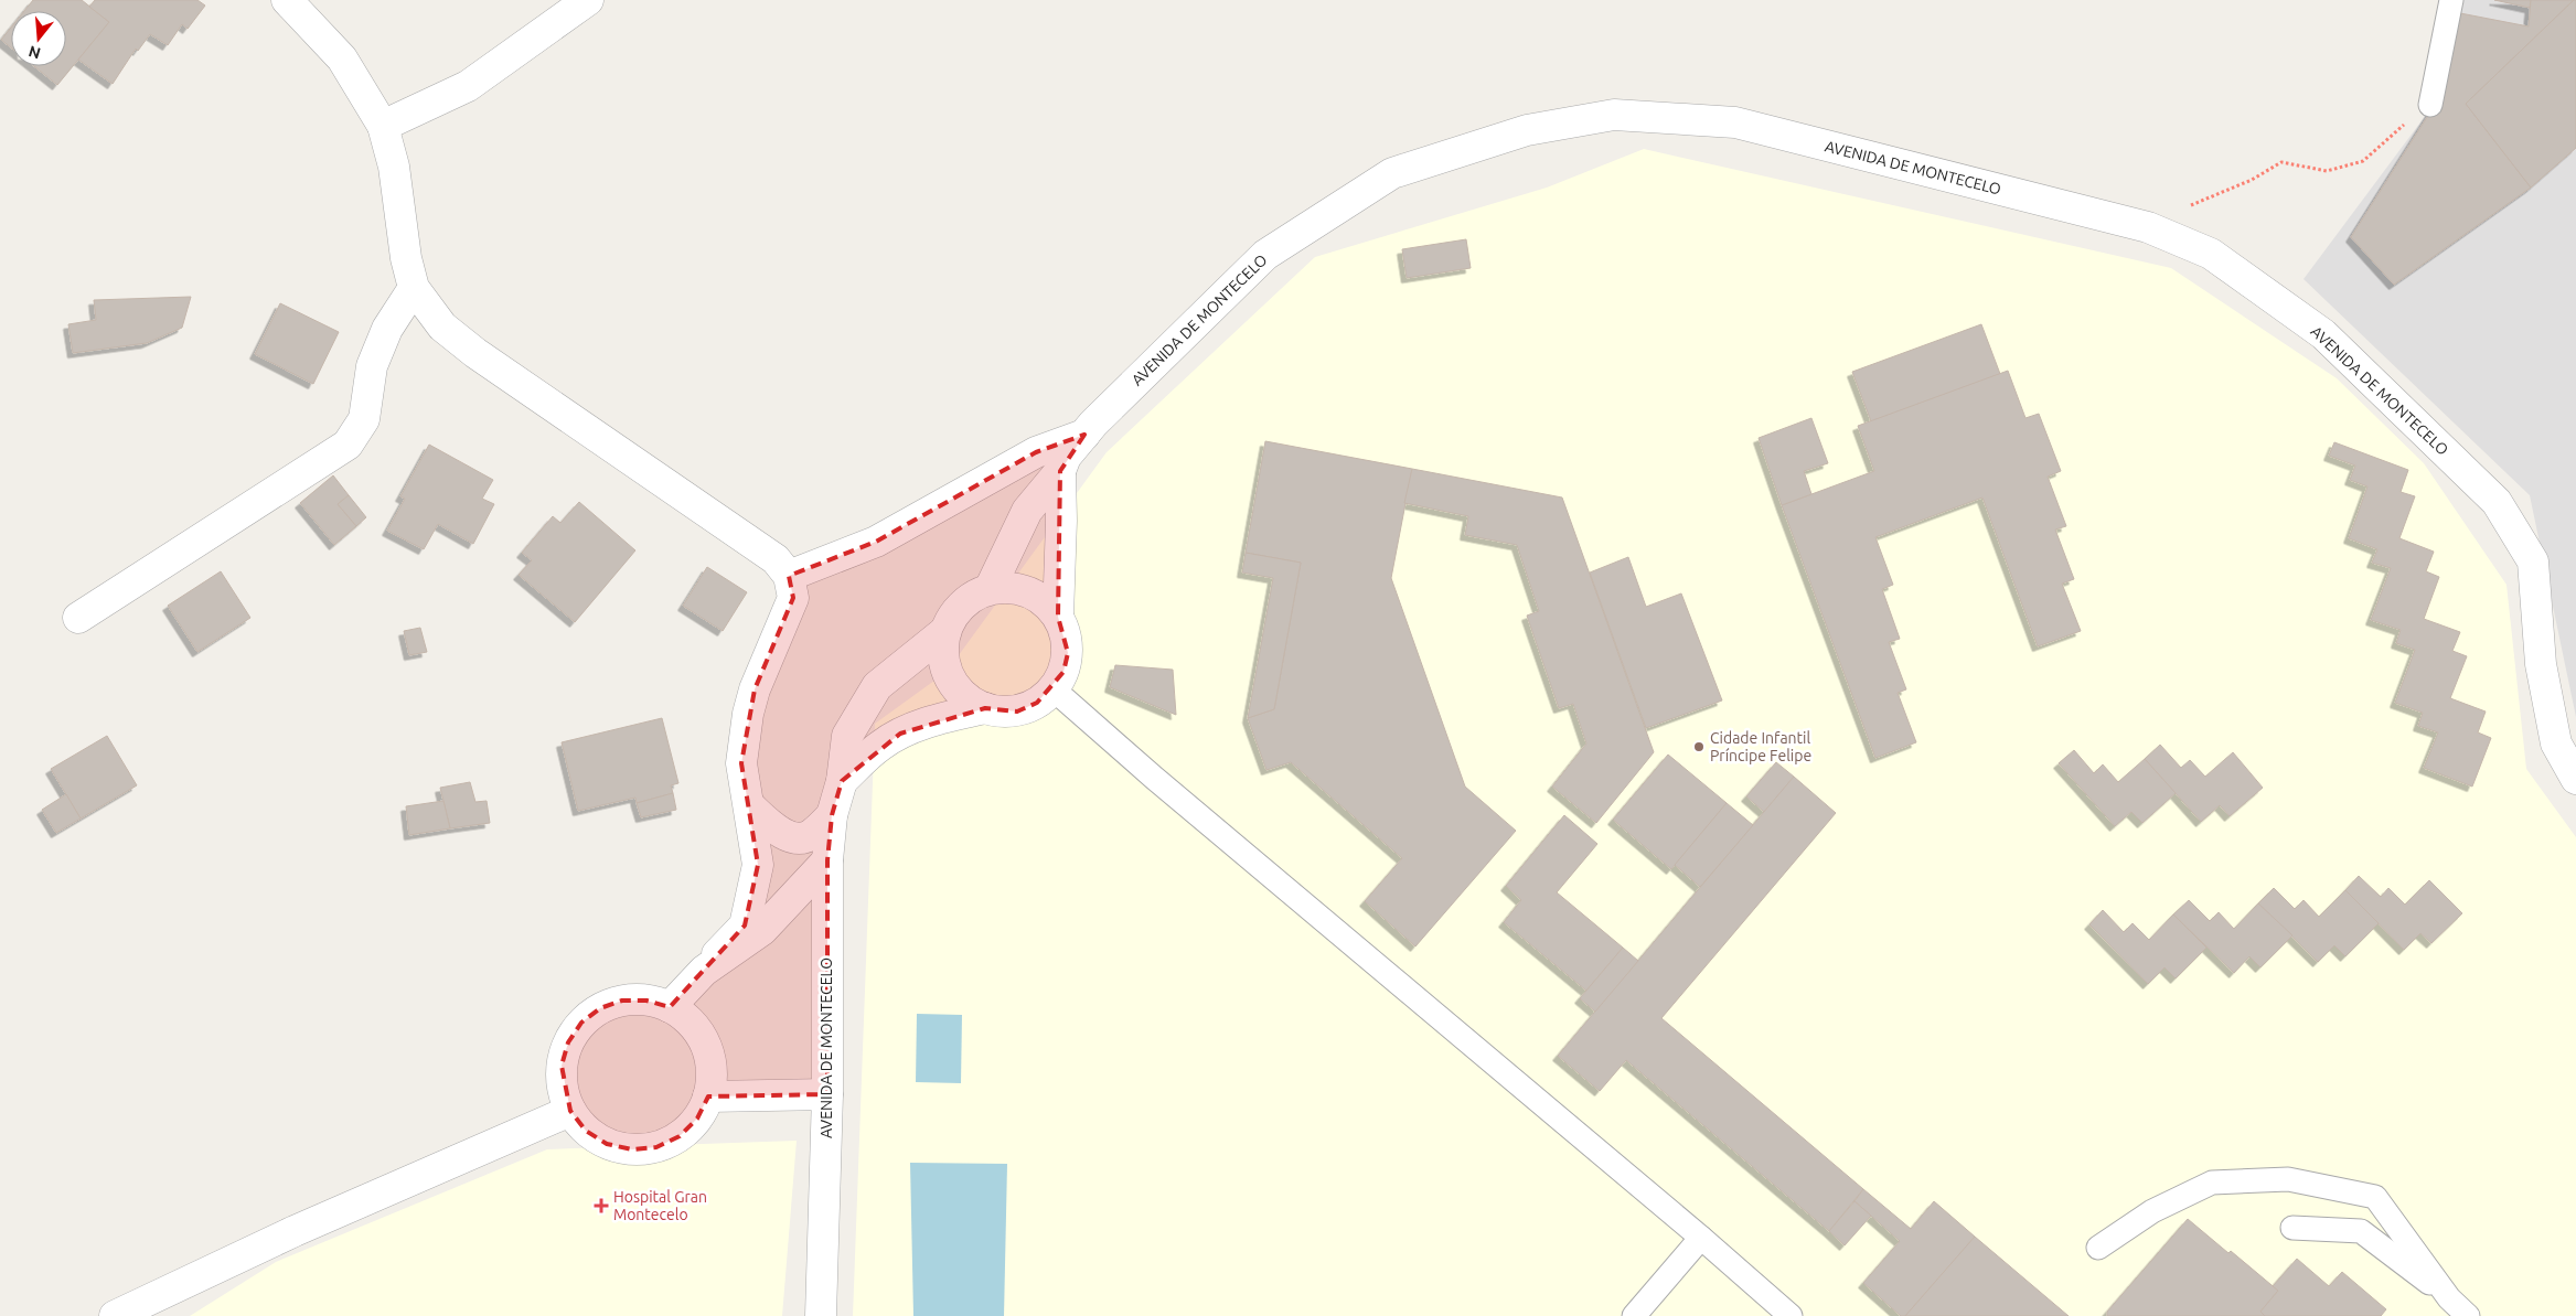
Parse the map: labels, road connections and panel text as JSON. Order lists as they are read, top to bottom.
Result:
{
  "streets": {
    "street": ["AVENIDA DE MONTECELO"]
  },
  "places": {
    "other": ["Cidade Infantil Príncipe Felipe"],
    "health": ["Hospital Gran Montecelo"]
  },
  "north": "bottom"
}
